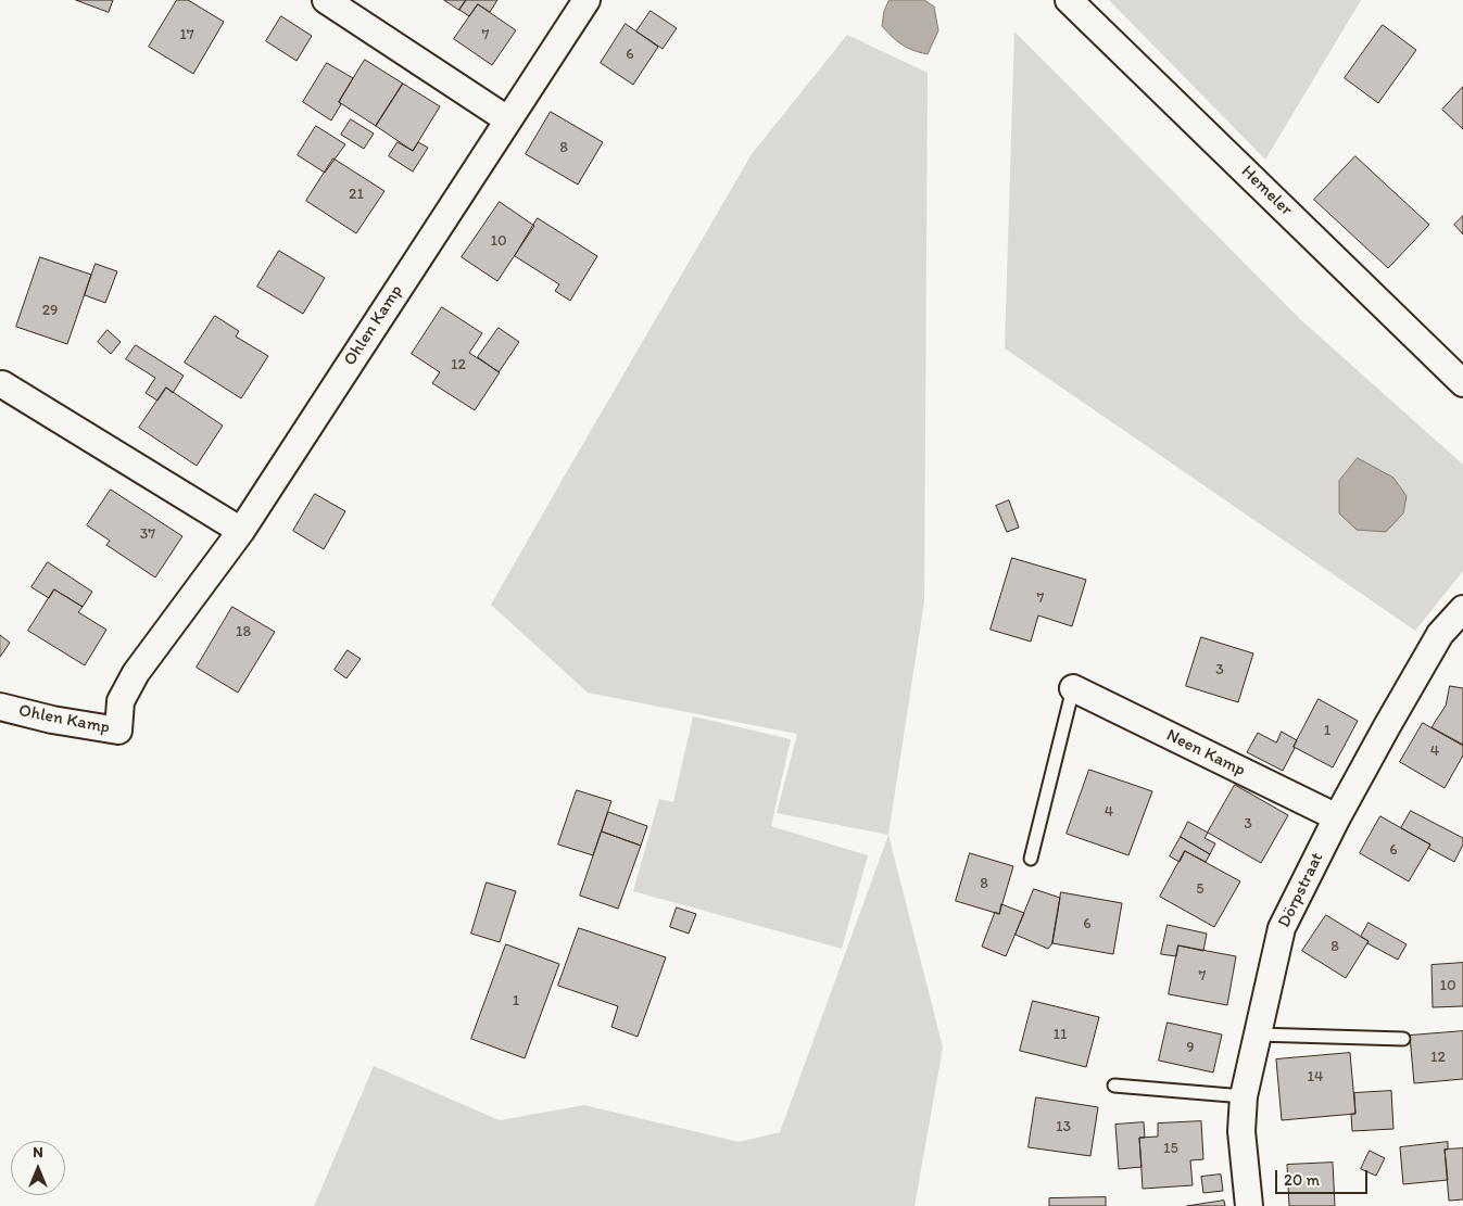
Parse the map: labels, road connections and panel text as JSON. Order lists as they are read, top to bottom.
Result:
{
  "streets": {
    "street": [
      "Hemeler",
      "Ohlen Kamp",
      "Neen Kamp",
      "Dörpstraat"
    ]
  },
  "crossings": [
    ["Neen Kamp", "Dörpstraat"]
  ],
  "house_numbers": [
    "17",
    "7",
    "6",
    "8",
    "21",
    "10",
    "29",
    "12",
    "37",
    "7",
    "18",
    "3",
    "1",
    "4",
    "4",
    "3",
    "6",
    "8",
    "5",
    "6",
    "8",
    "7",
    "10",
    "1",
    "11",
    "9",
    "12",
    "14",
    "13",
    "15"
  ],
  "scale_bar": "20 m",
  "north": "top"
}
